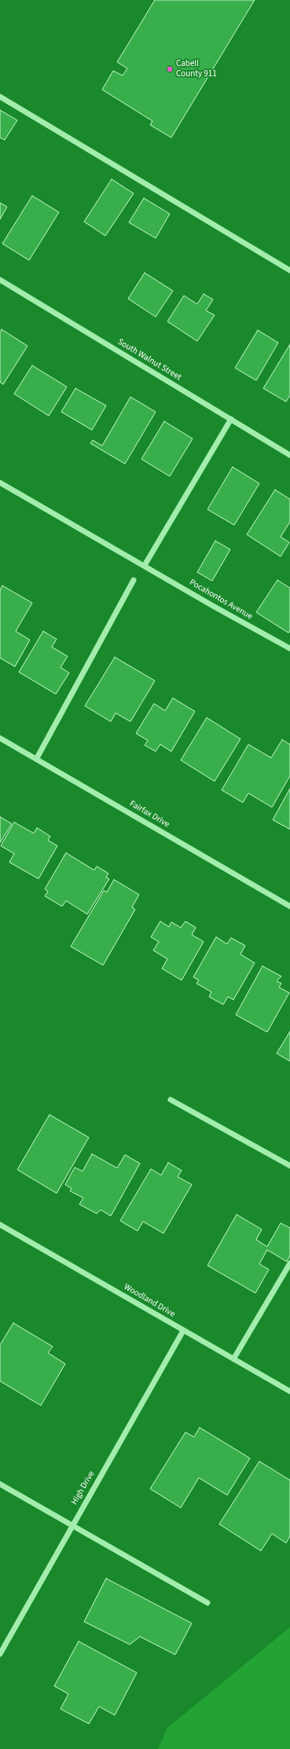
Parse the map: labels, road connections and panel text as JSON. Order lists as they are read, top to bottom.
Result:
{
  "streets": {
    "street": [
      "South Walnut Street",
      "Pocahontos Avenue",
      "Fairfax Drive",
      "Woodland Drive",
      "High Drive"
    ]
  },
  "crossings": [
    ["Woodland Drive", "High Drive"]
  ],
  "places": ["Cabell County 911"]
}
